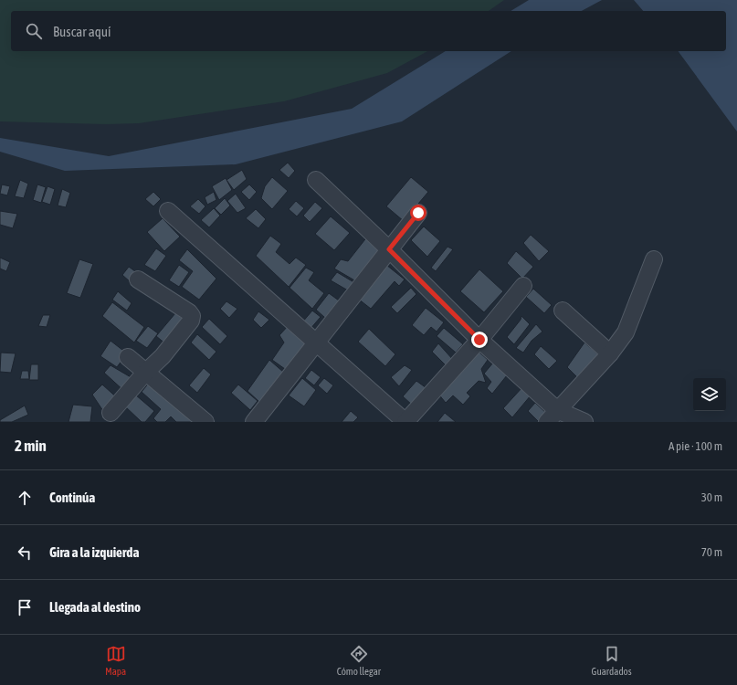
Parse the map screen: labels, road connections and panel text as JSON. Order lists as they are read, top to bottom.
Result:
{
  "page": {
    "search": "Buscar aquí",
    "heading": ["2 min", "A pie · 100 m"],
    "list": [
      ["Continúa", "30 m"],
      ["Gira a la izquierda", "70 m"],
      "Llegada al destino"
    ],
    "nav": ["Mapa", "Cómo llegar", "Guardados"]
  }
}
